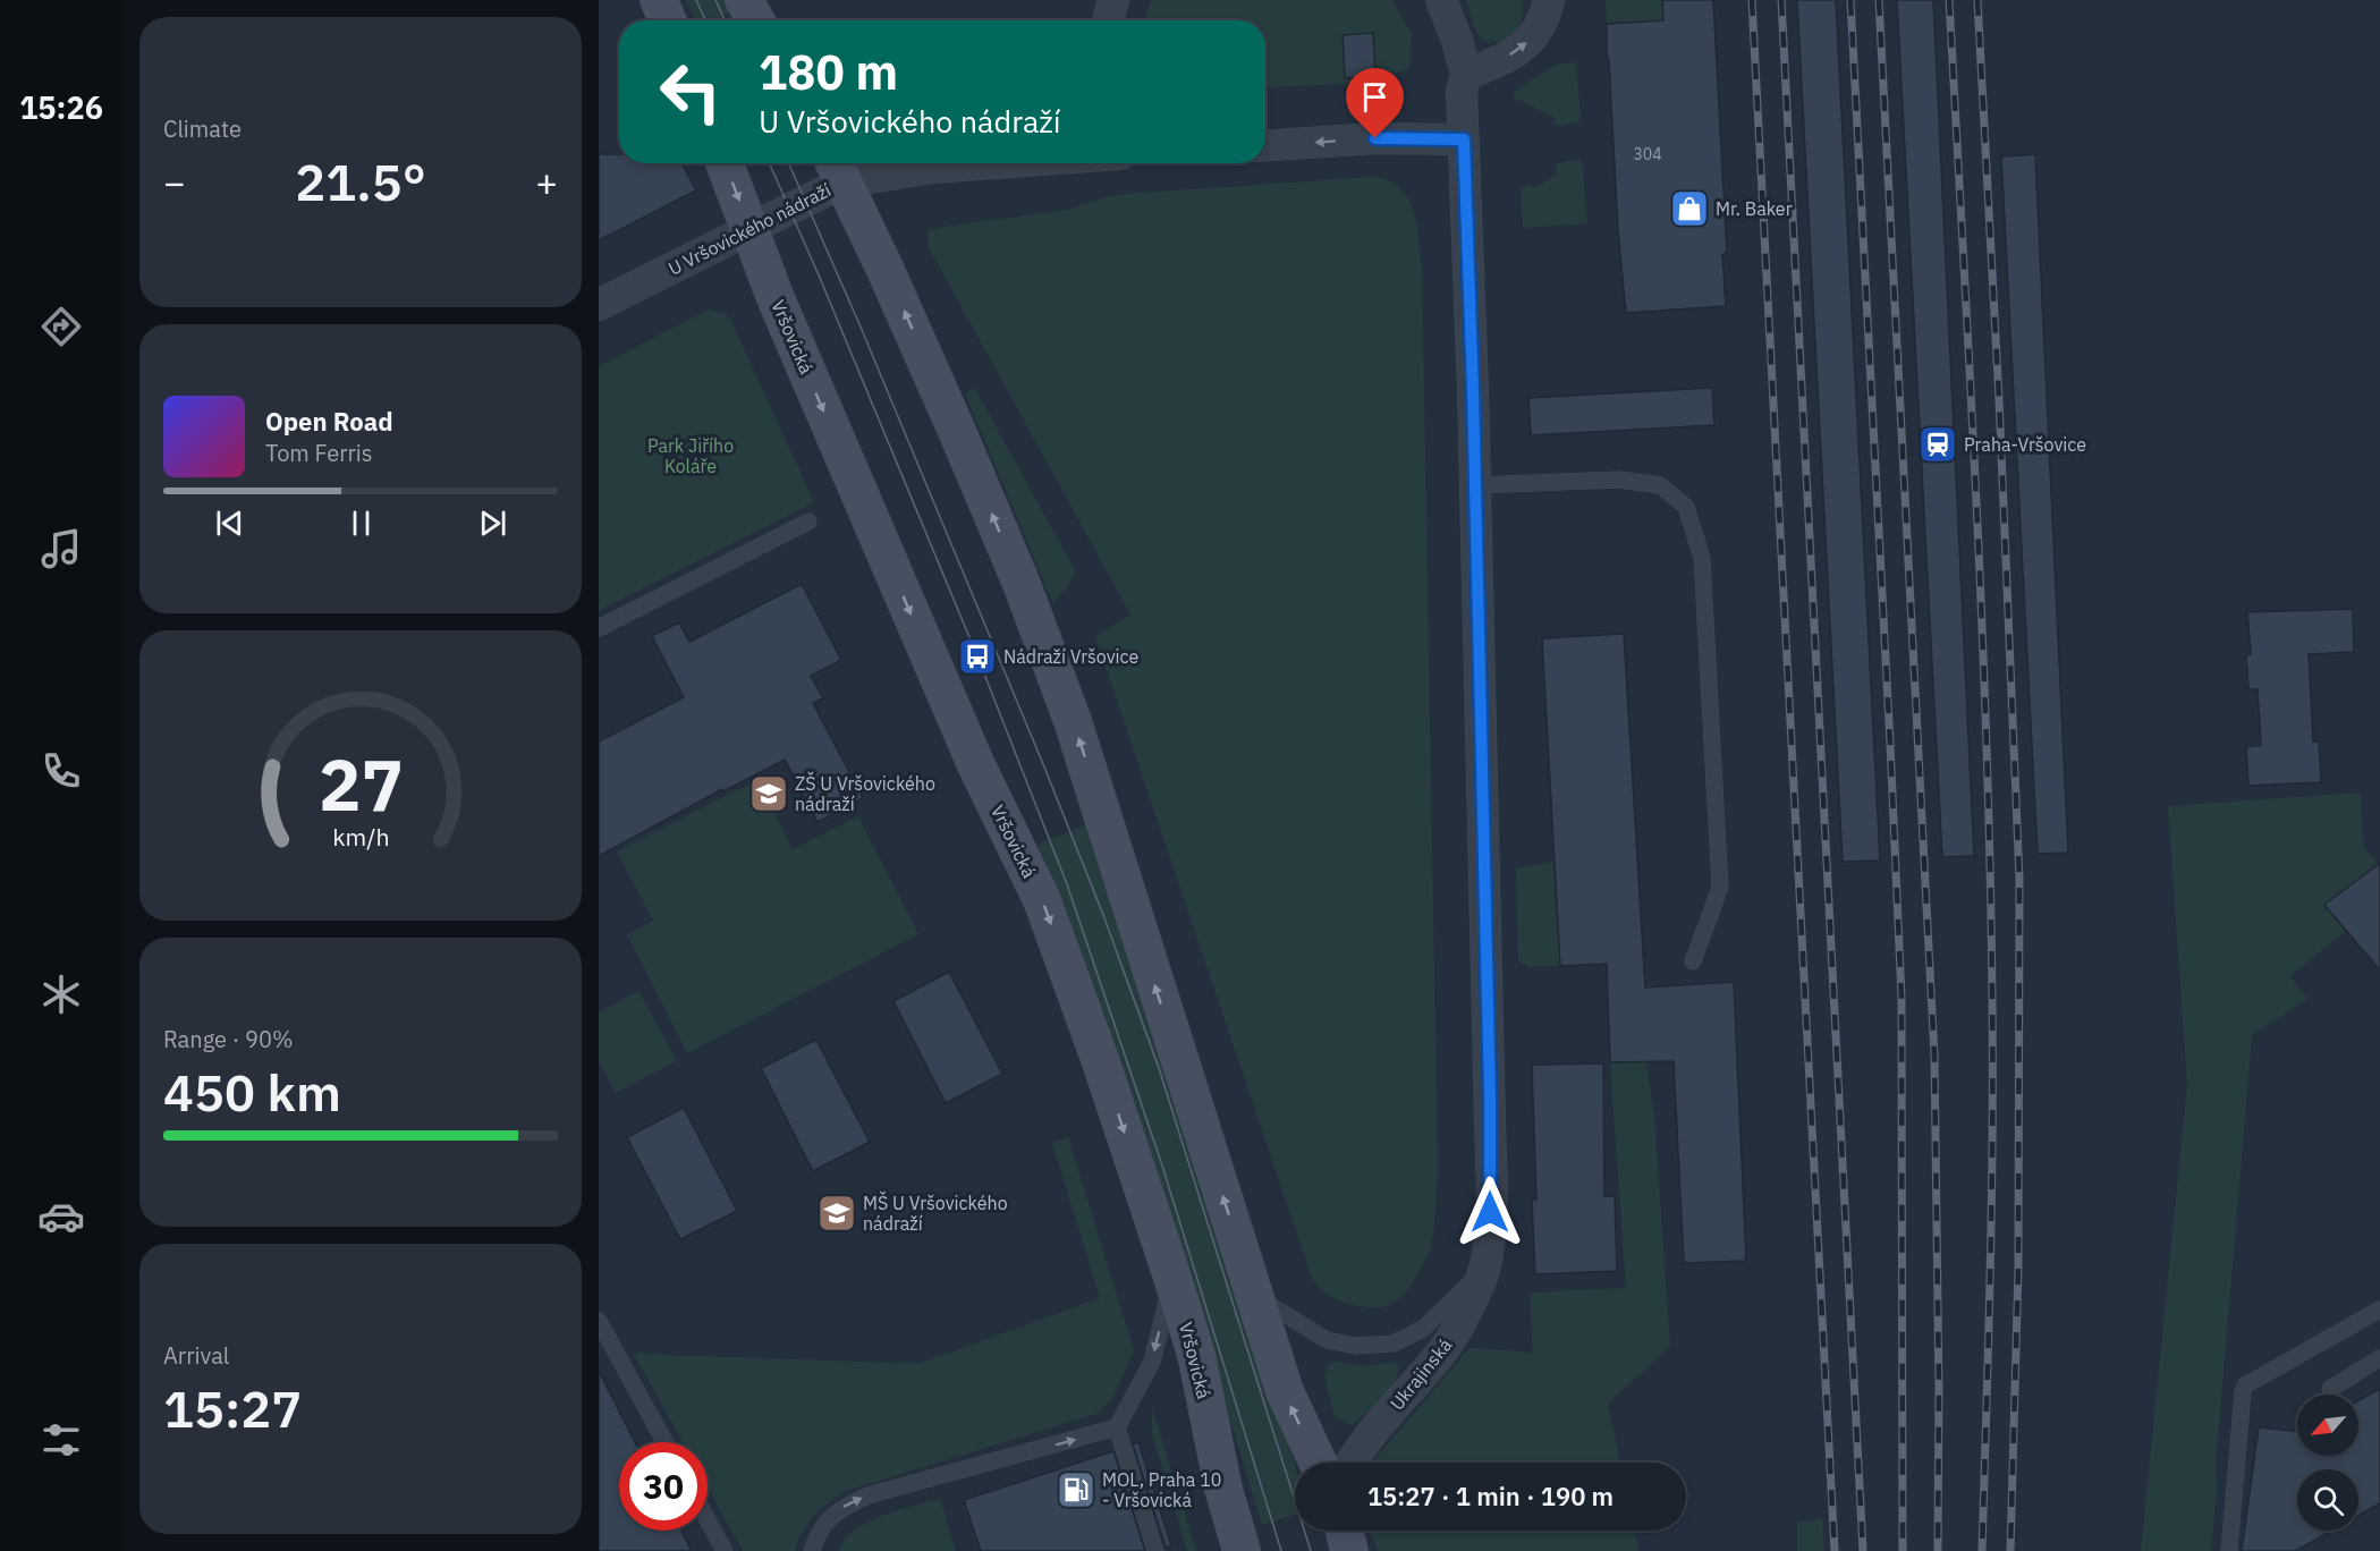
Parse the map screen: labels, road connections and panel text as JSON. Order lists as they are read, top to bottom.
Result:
{
  "streets": {
    "main road": ["Vršovická"],
    "street": ["U Vršovického nádraží", "Ukrajinská"]
  },
  "crossings": [
    ["U Vršovického nádraží", "Vršovická"]
  ],
  "parks": ["Park Jiřího Koláře"],
  "places": {
    "shop": ["Mr. Baker"],
    "station": ["Praha-Vršovice"],
    "bus stop": ["Nádraží Vršovice"],
    "school or university": ["ZŠ U Vršovického nádraží", "MŠ U Vršovického nádraží"],
    "fuel station": ["MOL, Praha 10 - Vršovická"]
  },
  "house_numbers": ["304"],
  "north": "bottom left",
  "page": {
    "tabs": "15:26",
    "tile": [
      "Climate",
      ["Range · 90%", "450 km"],
      ["Arrival", "15:27"]
    ],
    "turn": ["180 m", "U Vršovického nádraží"],
    "heat": ["−", "21.5°", "+"],
    "song": ["Open Road", "Tom Ferris"],
    "limit": "30",
    "trip": "15:27 · 1 min · 190 m",
    "gauge": ["27", "km/h"]
  }
}
